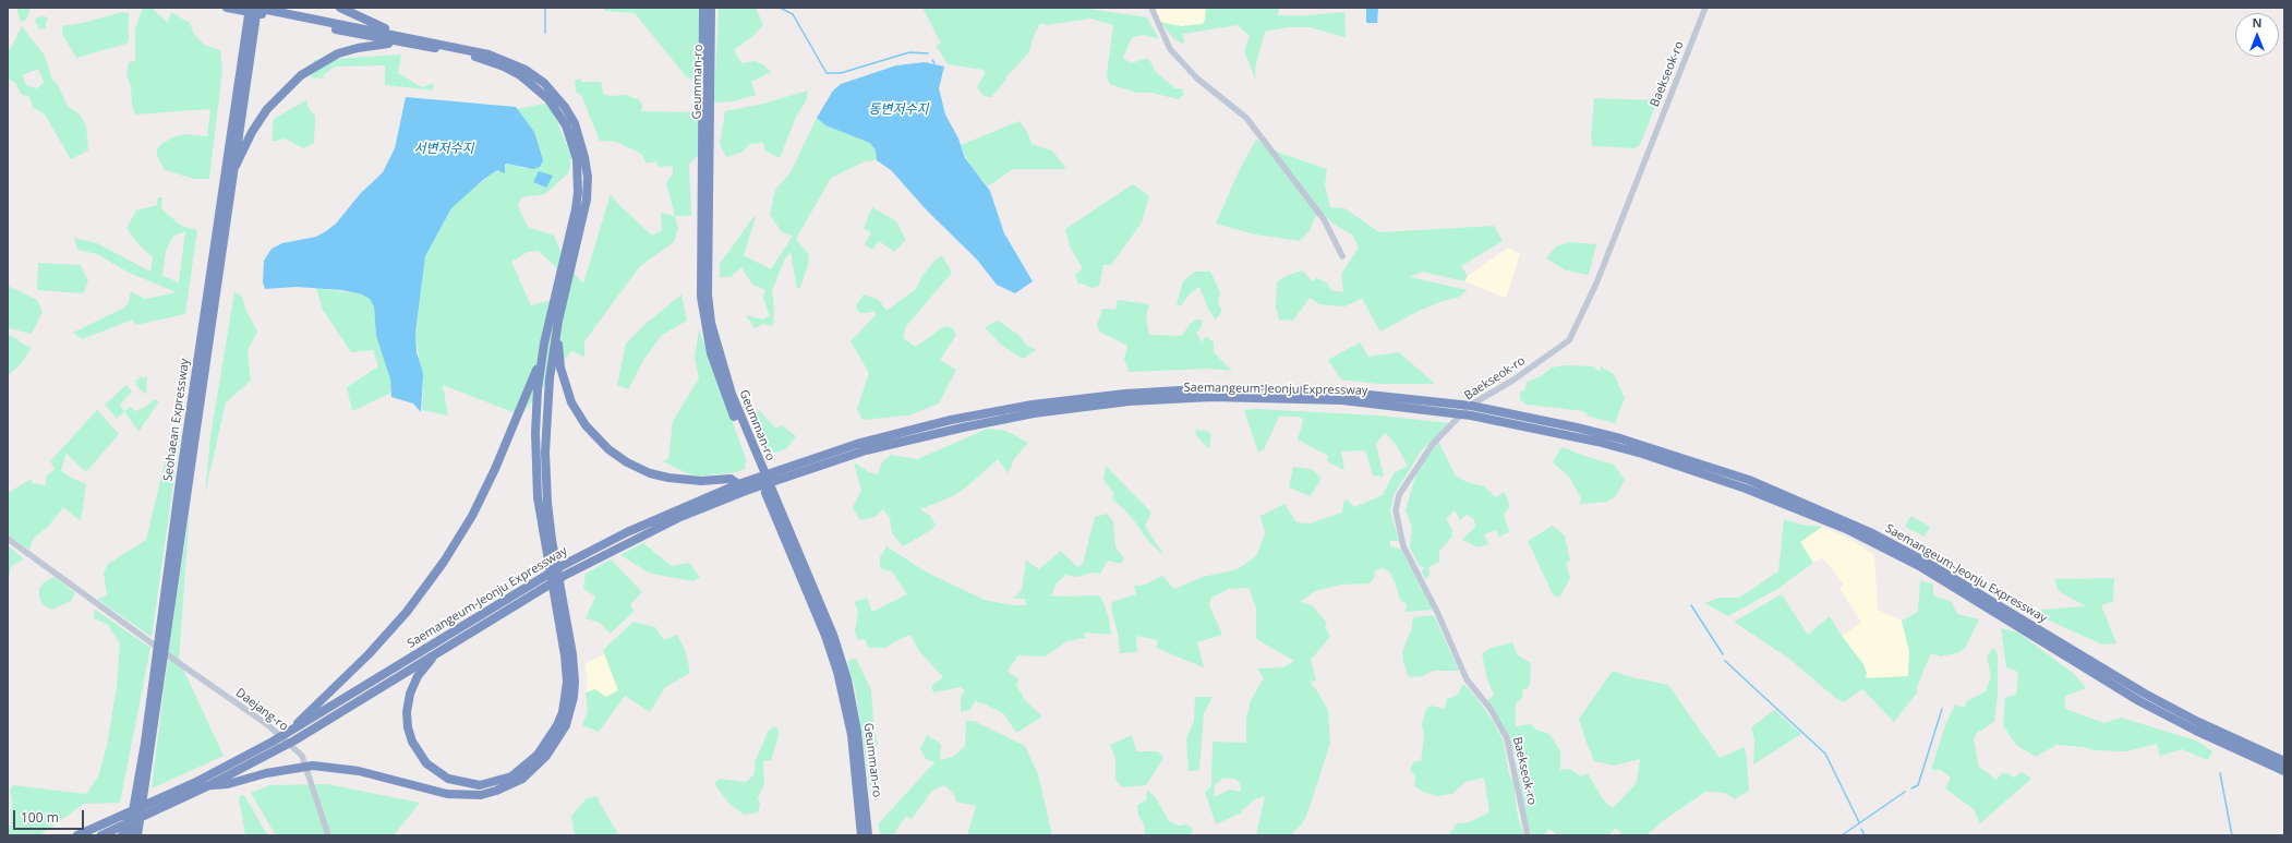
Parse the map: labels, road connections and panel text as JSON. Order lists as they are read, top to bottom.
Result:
{
  "streets": {
    "highway": ["Geumman-ro", "Saemangeum-Jeonju Expressway", "Seohaean Expressway"],
    "street": ["Baekseok-ro", "Daejang-ro"]
  },
  "water": ["동변저수지", "서변저수지"],
  "scale_bar": "100 m",
  "north": "top"
}
